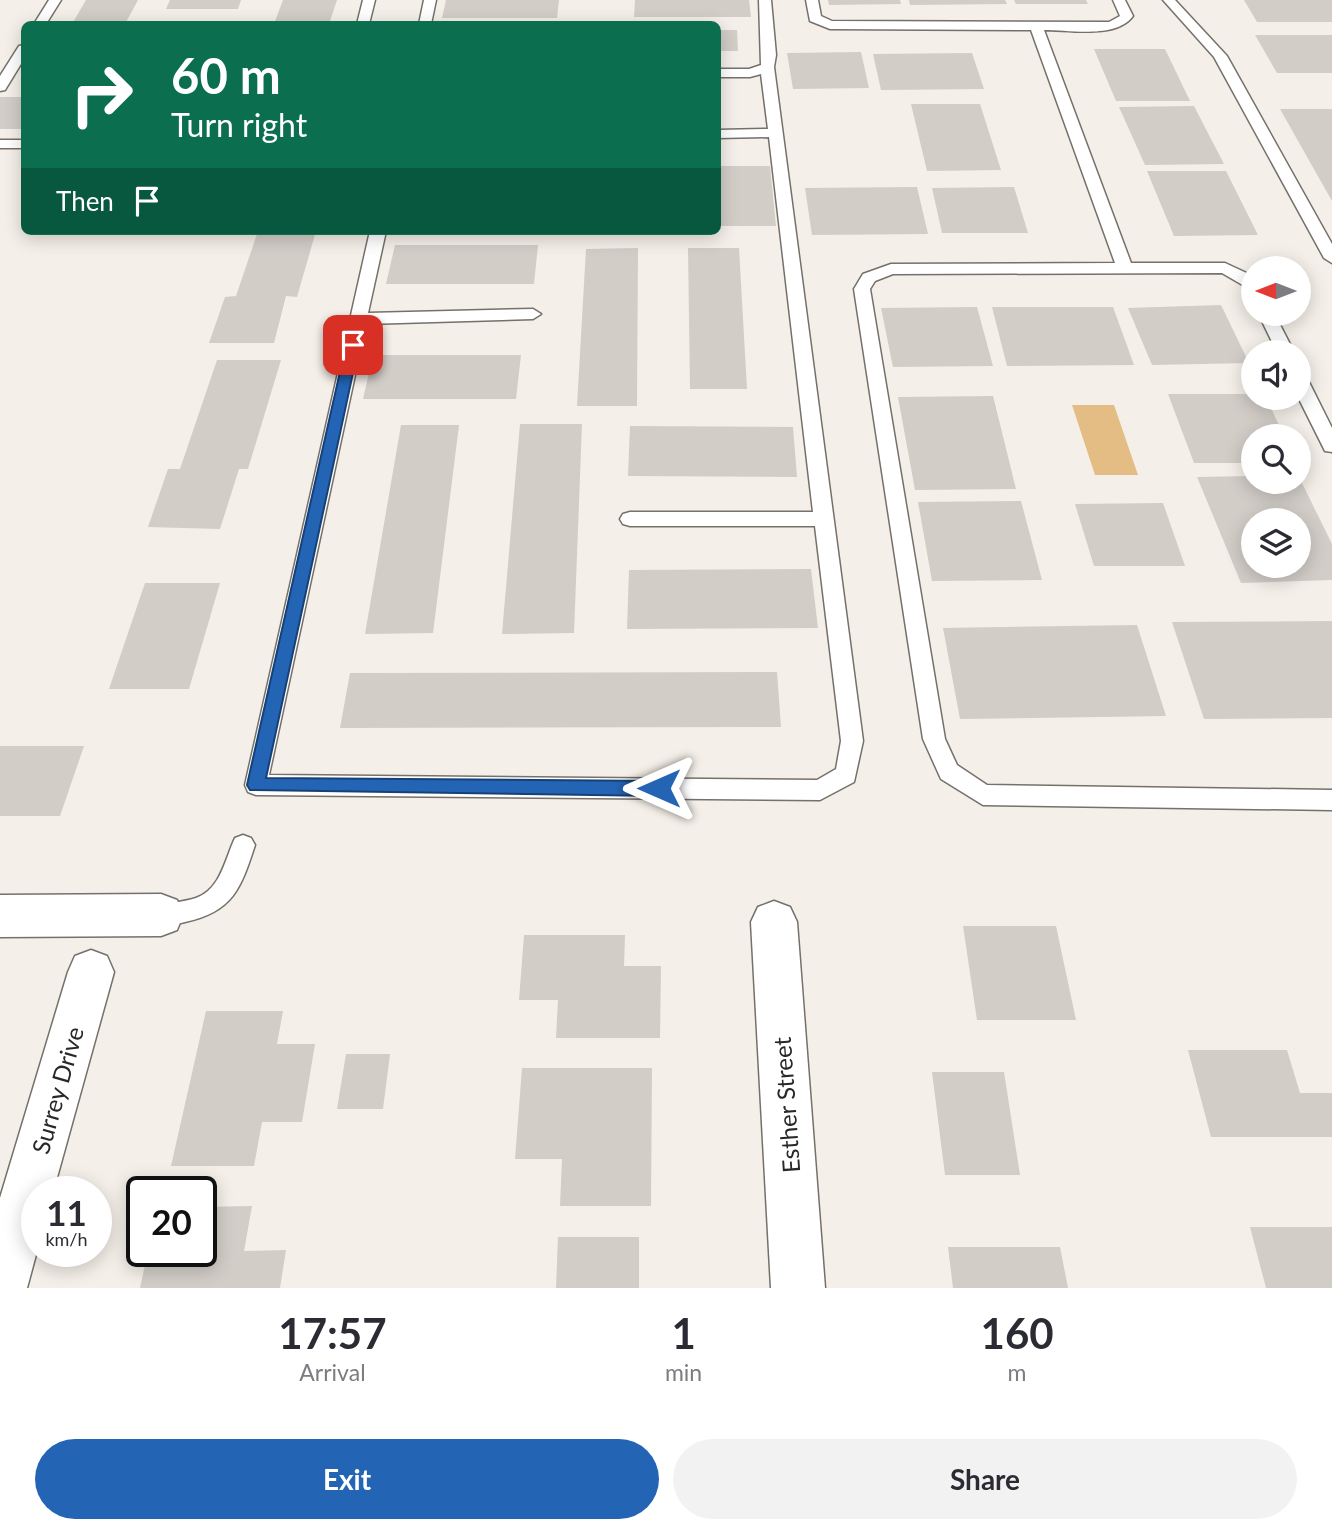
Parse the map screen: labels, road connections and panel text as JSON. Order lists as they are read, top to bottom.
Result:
{
  "streets": {
    "street": ["Surrey Drive", "Esther Street"]
  },
  "north": "left",
  "page": {
    "turn": ["60 m", "Turn right"],
    "then": "Then",
    "speed": "11 km/h",
    "limit": "20",
    "eta": [
      "17:57",
      "Arrival",
      "1",
      "min",
      "160",
      "m"
    ],
    "buttons": ["Exit", "Share"]
  }
}
